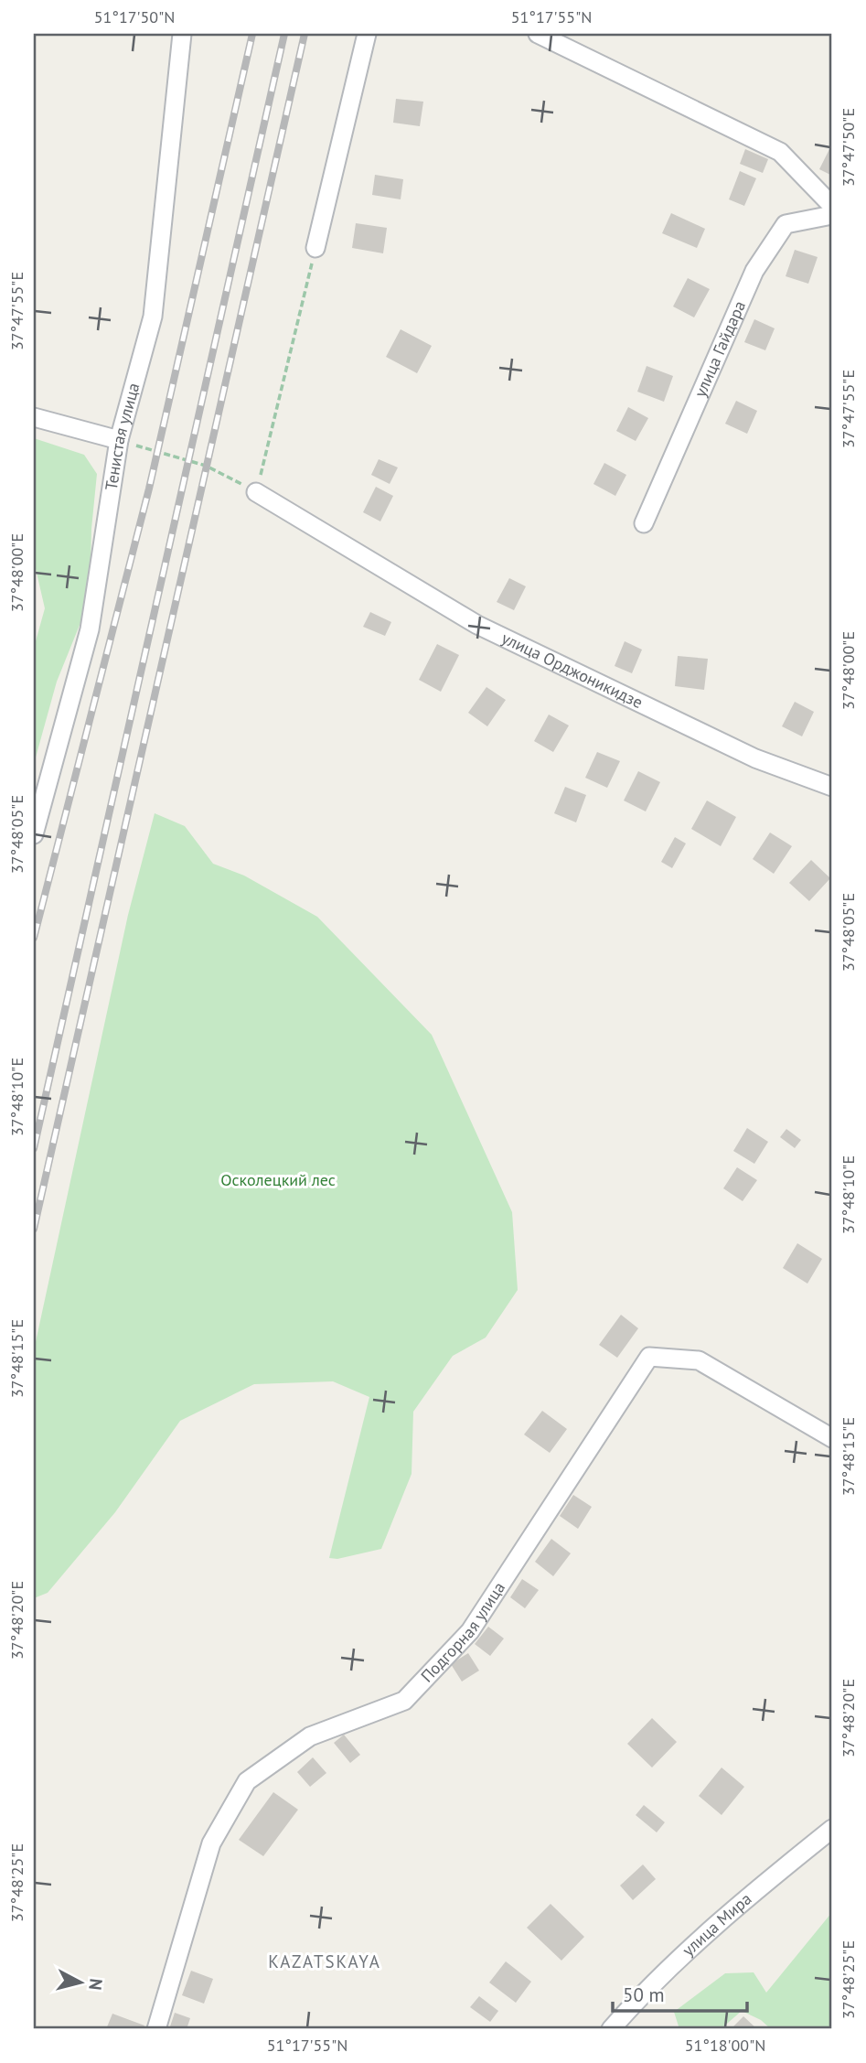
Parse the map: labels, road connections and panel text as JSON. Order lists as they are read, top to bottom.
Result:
{
  "streets": {
    "street": [
      "улица Гайдара",
      "Тенистая улица",
      "улица Орджоникидзе",
      "Подгорная улица",
      "улица Мира"
    ]
  },
  "districts": ["KAZATSKAYA"],
  "parks": ["Осколецкий лес"],
  "scale_bar": "50 m",
  "north": "right",
  "coordinates": [
    "51°17'50\"N",
    "51°17'55\"N",
    "37°47'50\"E",
    "37°47'55\"E",
    "37°48'00\"E",
    "37°48'05\"E",
    "37°48'10\"E",
    "37°48'15\"E",
    "37°48'20\"E",
    "37°48'25\"E",
    "51°18'00\"N"
  ]
}
